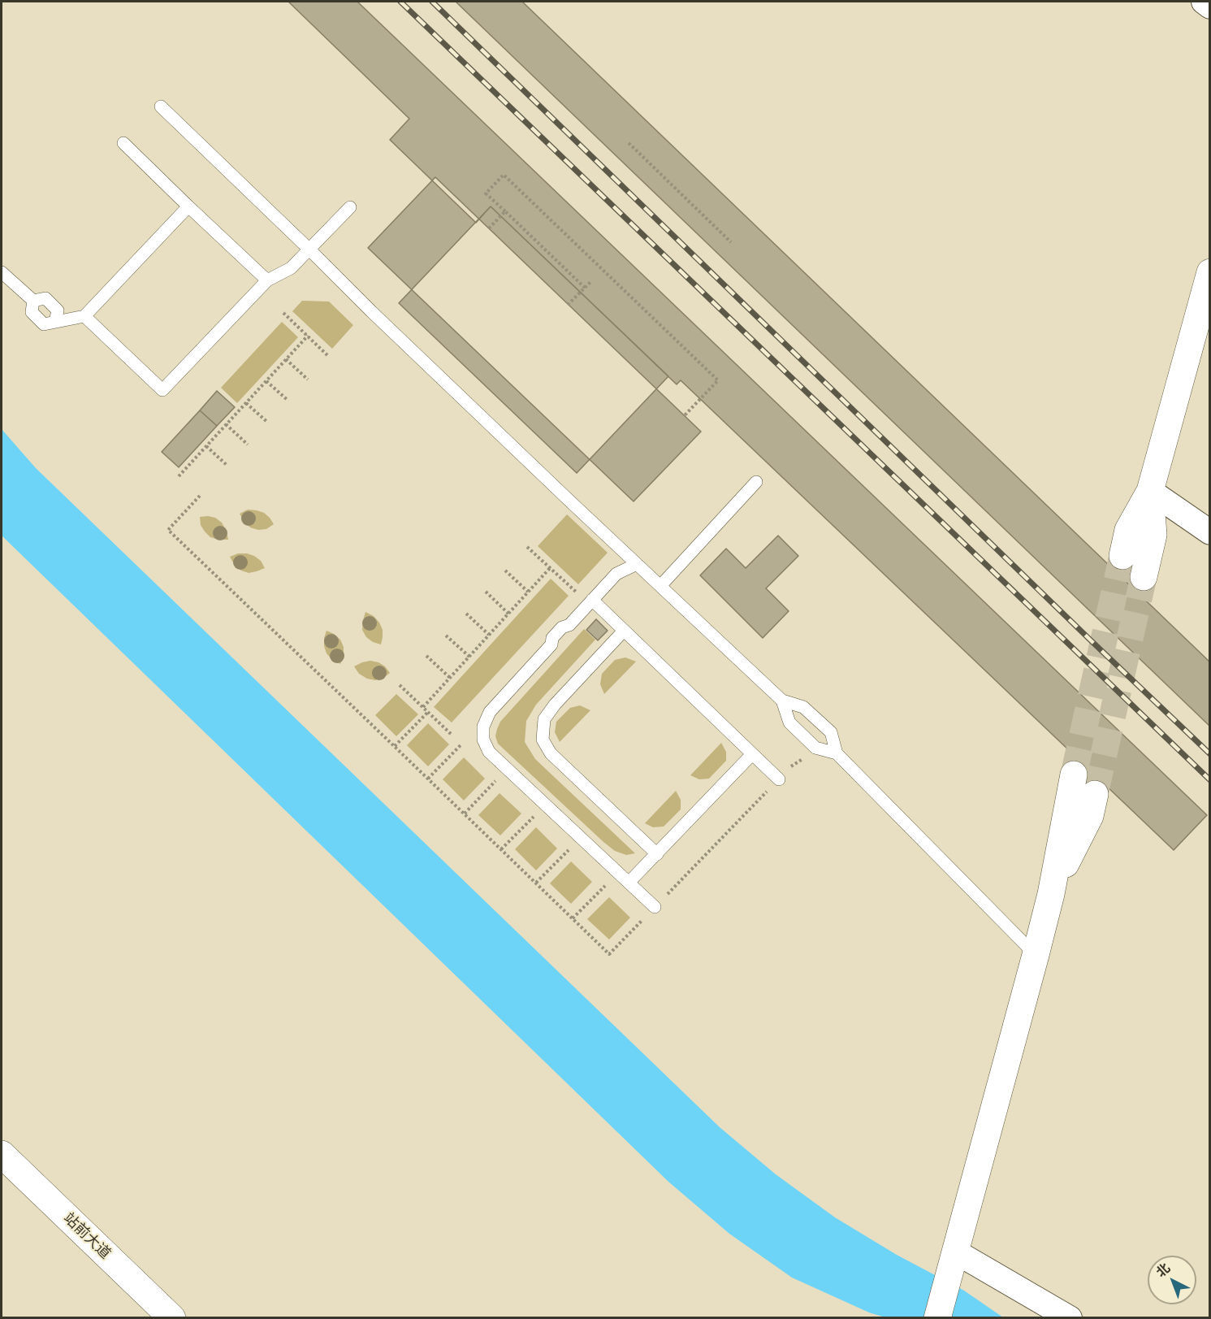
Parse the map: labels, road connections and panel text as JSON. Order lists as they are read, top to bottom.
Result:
{
  "streets": {
    "street": ["站前大道"]
  },
  "north": "top left"
}
